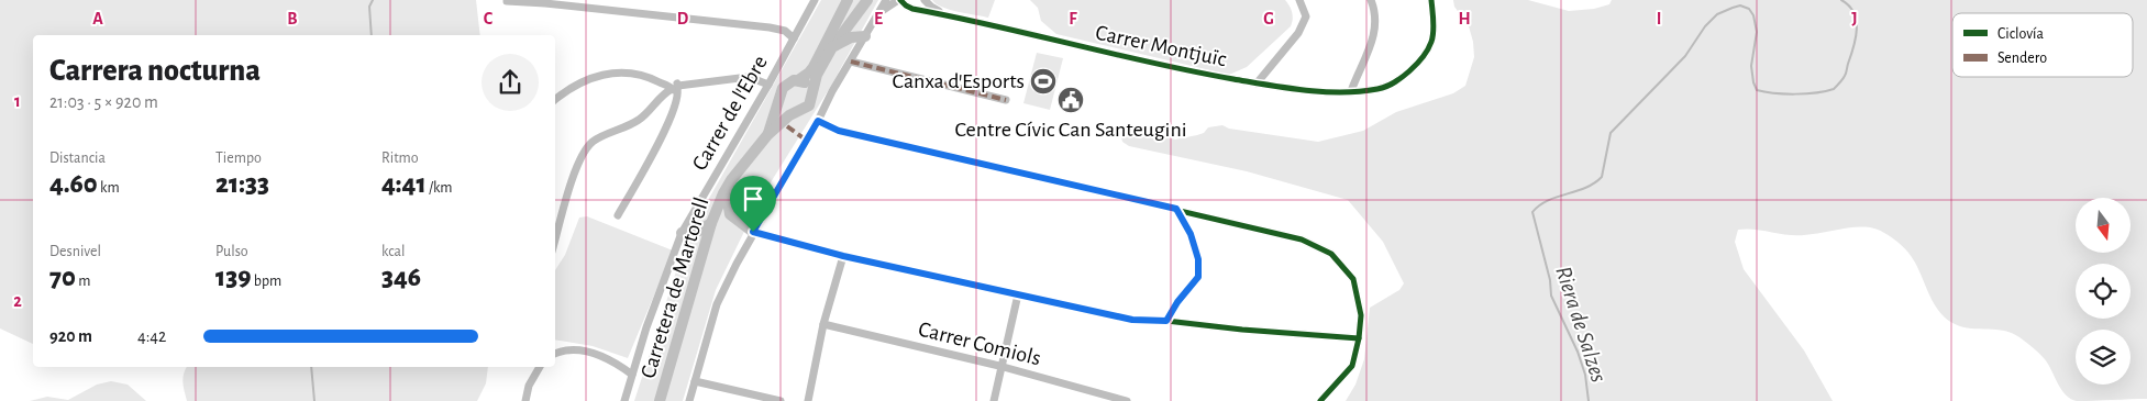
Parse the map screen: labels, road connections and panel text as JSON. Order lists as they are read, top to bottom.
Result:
{
  "streets": {
    "main road": ["Carretera de Martorell"],
    "street": ["Carrer Montjuïc", "Carrer de l'Ebre", "Carrer Comiols"]
  },
  "water": ["Riera de Salzes"],
  "places": {
    "sports": ["Canxa d'Esports"],
    "public building": ["Centre Cívic Can Santeugini"]
  },
  "legend": ["Ciclovía", "Sendero"],
  "north": "bottom",
  "page": {
    "heading": ["Carrera nocturna", "21:03 · 5 × 920 m"],
    "stats": [
      ["Distancia", "4.60 km"],
      ["Tiempo", "21:33"],
      ["Ritmo", "4:41 /km"],
      ["Desnivel", "70 m"],
      ["Pulso", "139 bpm"],
      ["kcal", "346"]
    ],
    "list": [
      {
        "name": "920 m",
        "note": "4:42"
      }
    ]
  },
  "grid": {
    "columns": [
      "A",
      "B",
      "C",
      "D",
      "E",
      "F",
      "G",
      "H",
      "I",
      "J"
    ],
    "rows": ["1", "2"]
  }
}
